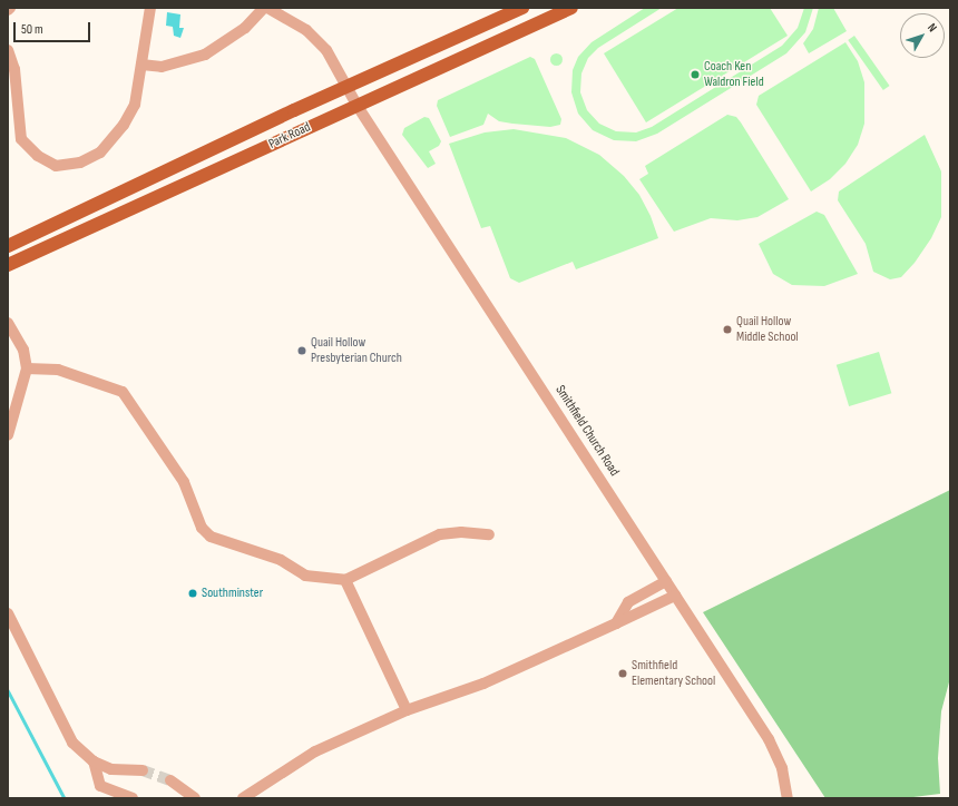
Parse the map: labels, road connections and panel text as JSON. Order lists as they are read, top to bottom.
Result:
{
  "streets": {
    "main road": ["Park Road"],
    "street": ["Smithfield Church Road"]
  },
  "crossings": [
    ["Park Road", "Smithfield Church Road"]
  ],
  "places": [
    "Coach Ken Waldron Field",
    "Quail Hollow Middle School",
    "Quail Hollow Presbyterian Church",
    "Southminster",
    "Smithfield Elementary School"
  ],
  "scale_bar": "50 m",
  "north": "top right"
}
